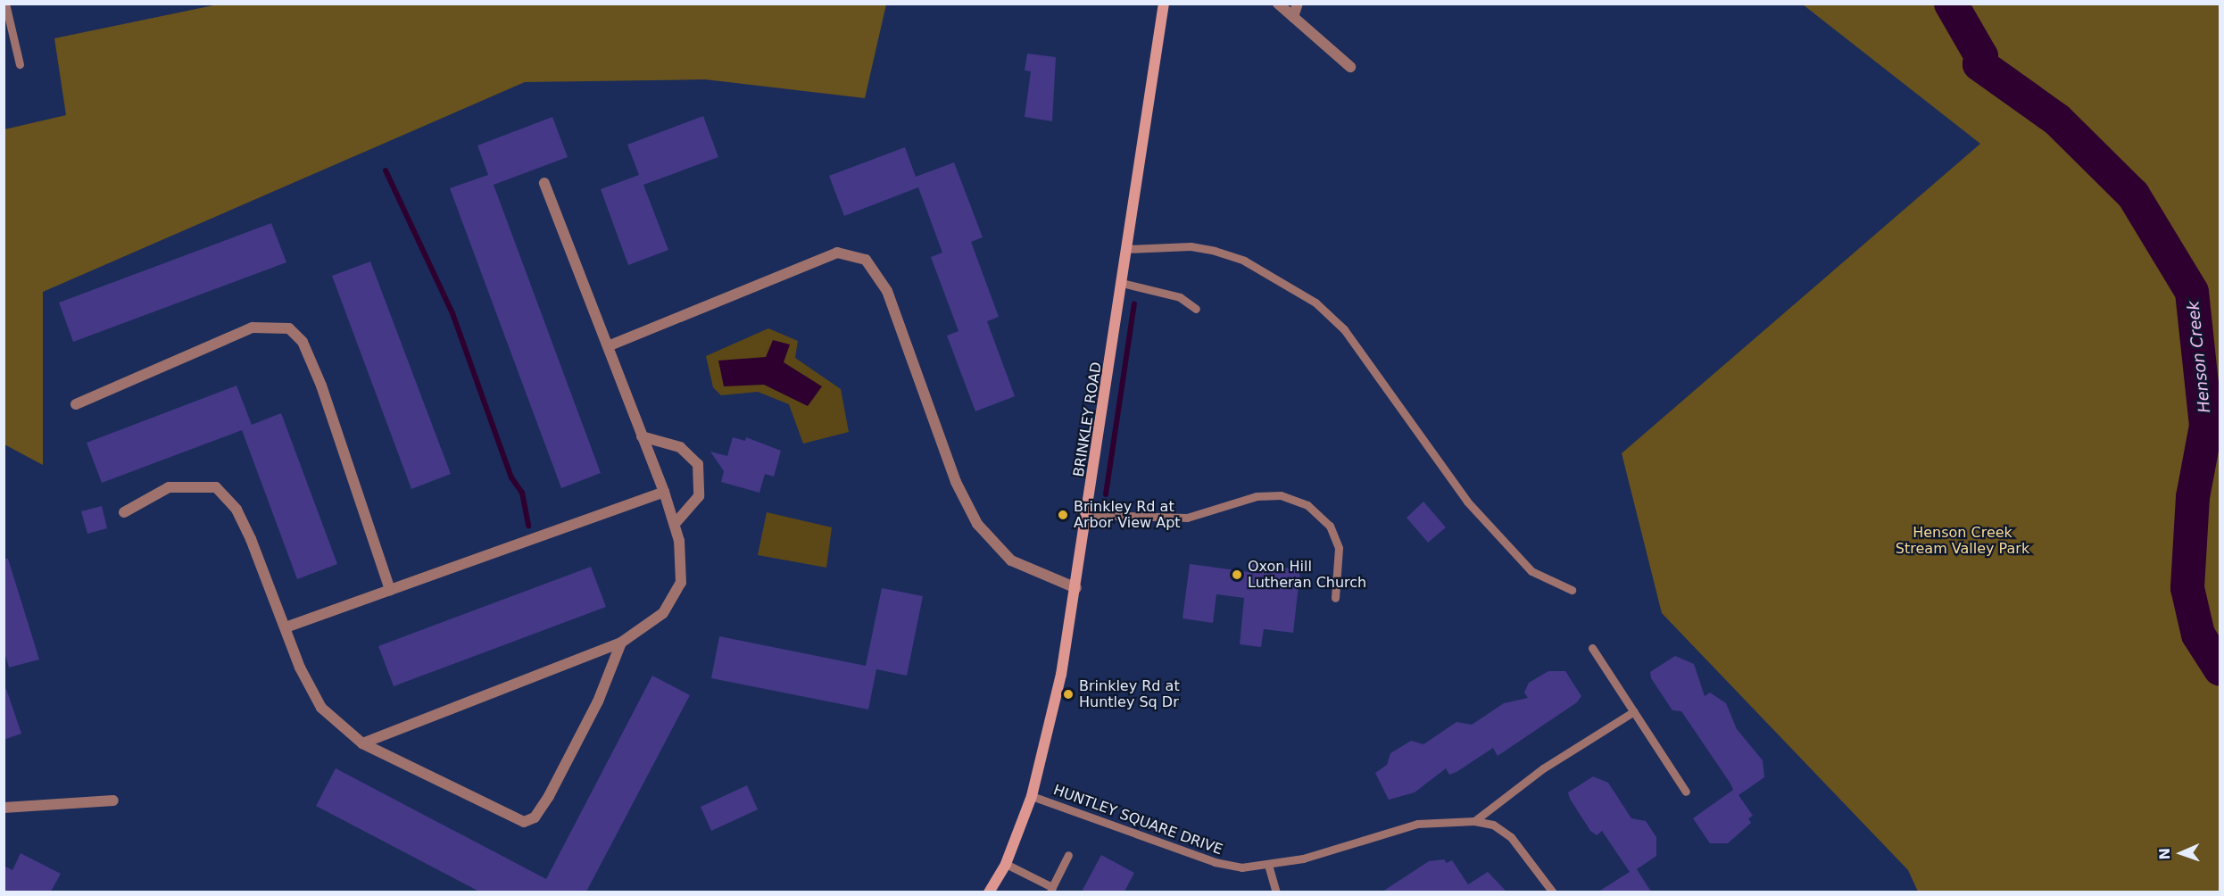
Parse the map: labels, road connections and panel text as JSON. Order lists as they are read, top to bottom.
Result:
{
  "streets": {
    "main road": ["BRINKLEY ROAD"],
    "lane": ["HUNTLEY SQUARE DRIVE"]
  },
  "crossings": [
    ["BRINKLEY ROAD", "HUNTLEY SQUARE DRIVE"]
  ],
  "water": ["Henson Creek"],
  "parks": ["Henson Creek Stream Valley Park"],
  "places": ["Brinkley Rd at Arbor View Apt", "Oxon Hill Lutheran Church", "Brinkley Rd at Huntley Sq Dr"],
  "north": "left"
}
